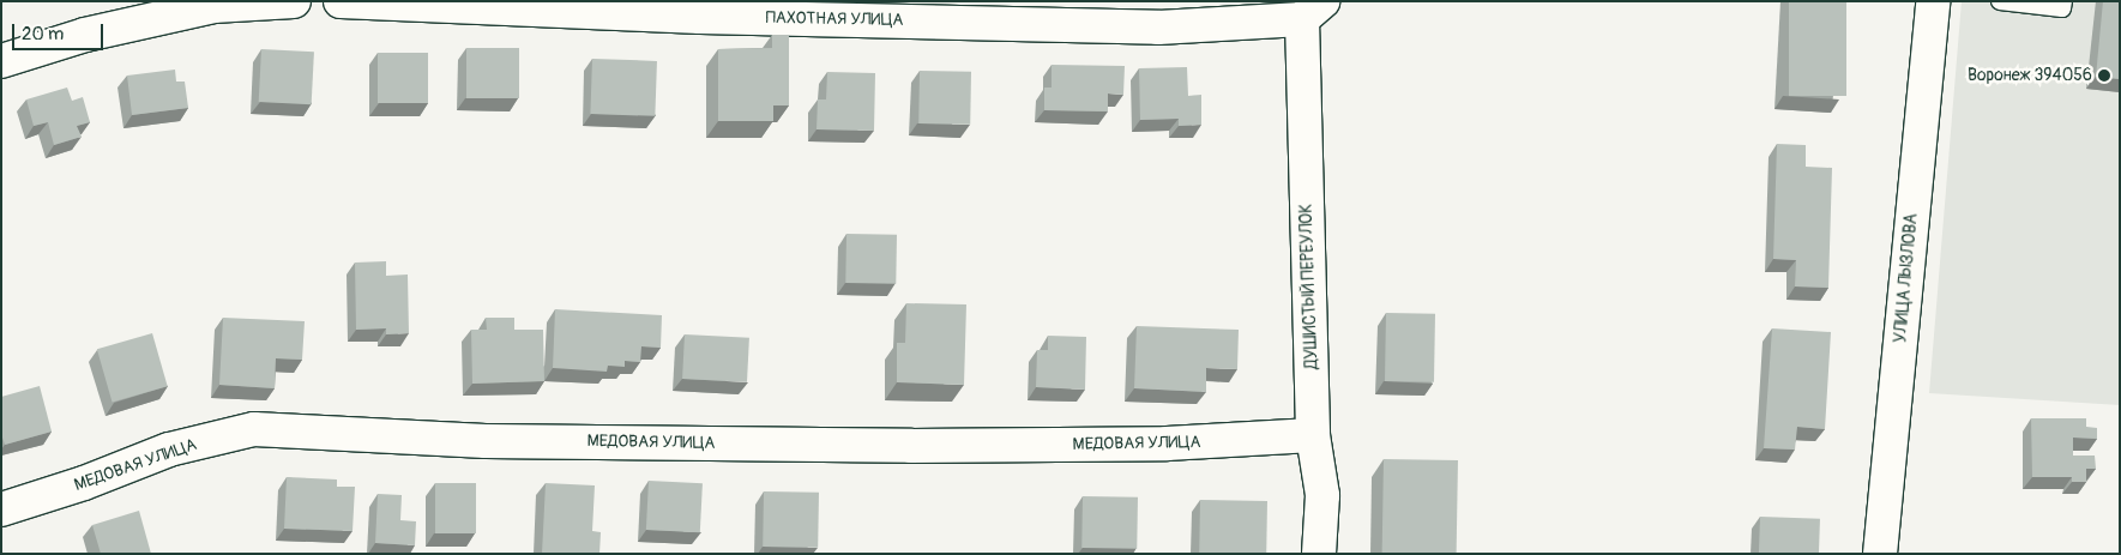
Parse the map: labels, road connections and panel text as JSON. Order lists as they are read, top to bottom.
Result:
{
  "streets": {
    "street": [
      "ПАХОТНАЯ УЛИЦА",
      "УЛИЦА ЛЫЗЛОВА",
      "ДУШИСТЫЙ ПЕРЕУЛОК",
      "МЕДОВАЯ УЛИЦА"
    ]
  },
  "crossings": [
    ["ПАХОТНАЯ УЛИЦА", "ДУШИСТЫЙ ПЕРЕУЛОК"],
    ["ДУШИСТЫЙ ПЕРЕУЛОК", "МЕДОВАЯ УЛИЦА"]
  ],
  "places": ["Воронеж 394056"],
  "scale_bar": "20 m"
}
